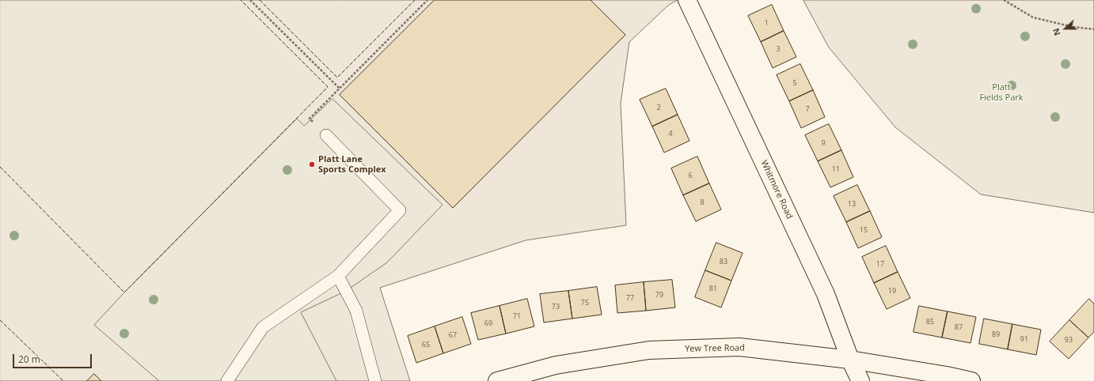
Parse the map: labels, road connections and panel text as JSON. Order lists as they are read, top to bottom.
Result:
{
  "streets": {
    "street": ["Whitmore Road", "Yew Tree Road"]
  },
  "crossings": [
    ["Whitmore Road", "Yew Tree Road"]
  ],
  "parks": ["Platt Fields Park"],
  "places": ["Platt Lane Sports Complex"],
  "house_numbers": [
    "1",
    "3",
    "5",
    "2",
    "7",
    "4",
    "9",
    "11",
    "6",
    "8",
    "13",
    "15",
    "83",
    "17",
    "81",
    "19",
    "79",
    "77",
    "75",
    "73",
    "71",
    "85",
    "69",
    "87",
    "89",
    "67",
    "91",
    "93",
    "65"
  ],
  "scale_bar": "20 m",
  "north": "left"
}
